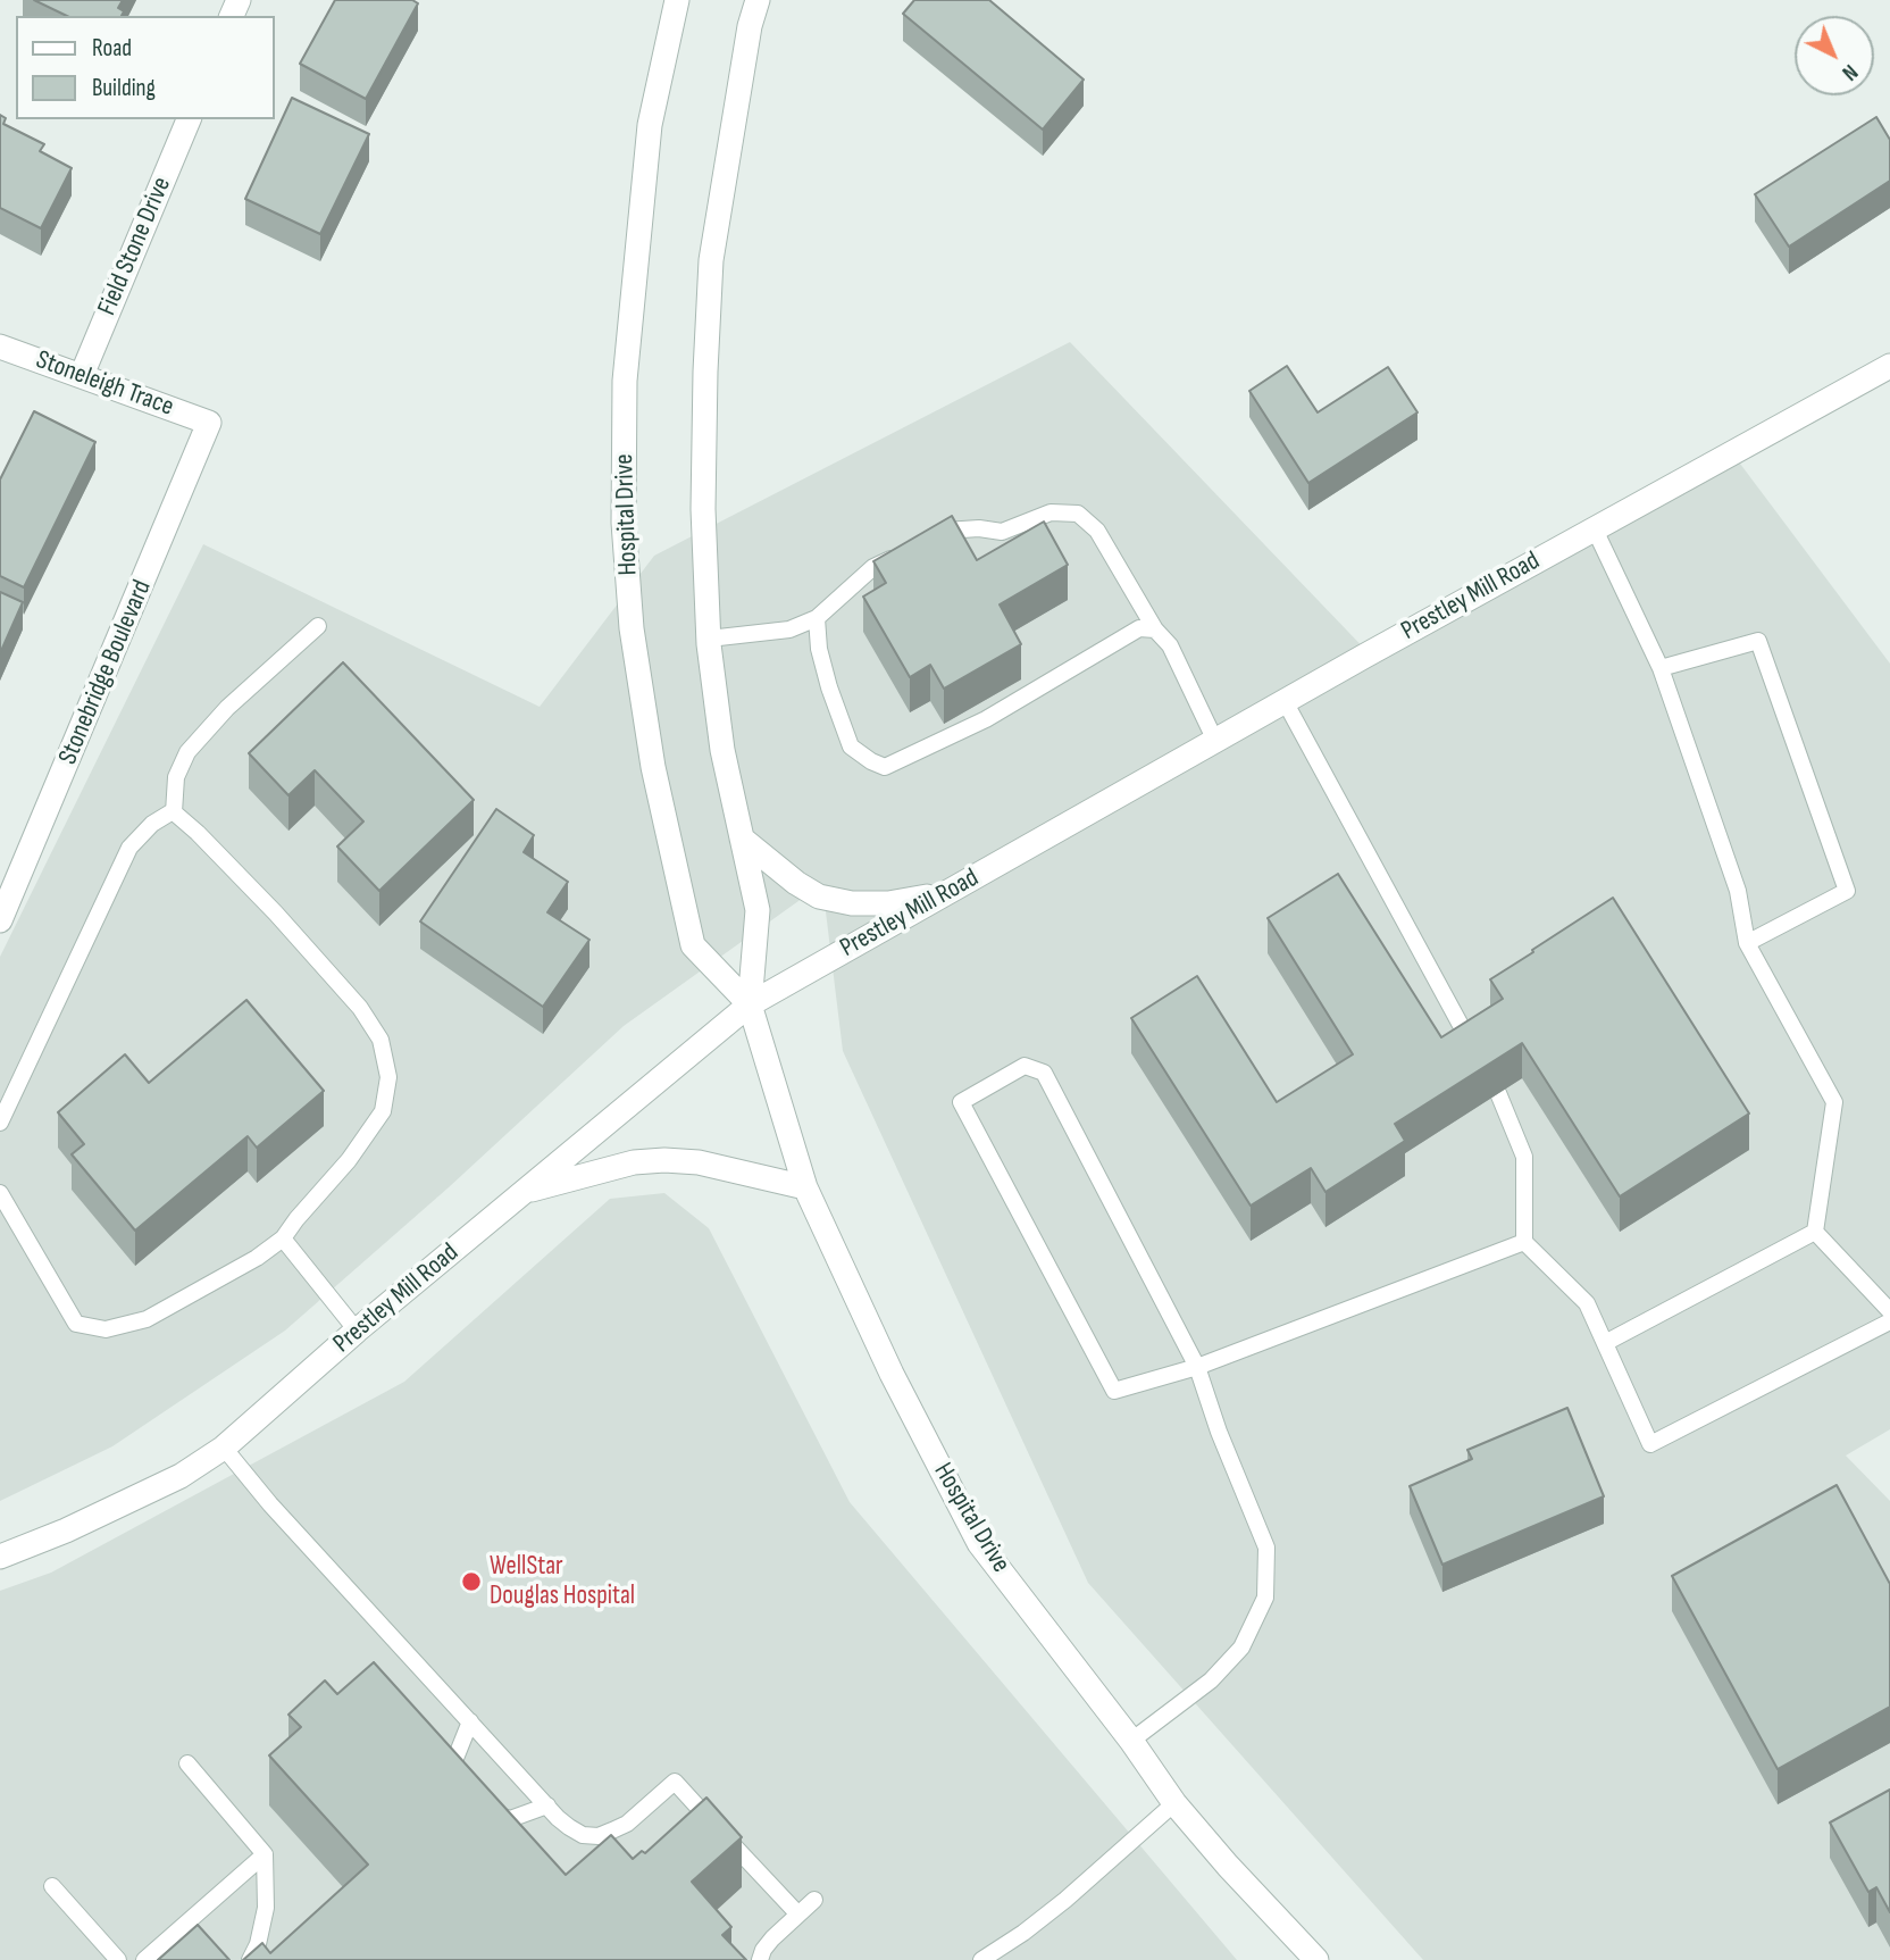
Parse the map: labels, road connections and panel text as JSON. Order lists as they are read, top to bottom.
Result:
{
  "streets": {
    "street": [
      "Field Stone Drive",
      "Stoneleigh Trace",
      "Hospital Drive",
      "Prestley Mill Road",
      "Stonebridge Boulevard"
    ]
  },
  "crossings": [
    ["Field Stone Drive", "Stoneleigh Trace"],
    ["Stoneleigh Trace", "Stonebridge Boulevard"],
    ["Hospital Drive", "Prestley Mill Road"]
  ],
  "places": ["WellStar Douglas Hospital"],
  "legend": ["Road", "Building"],
  "north": "bottom right"
}
